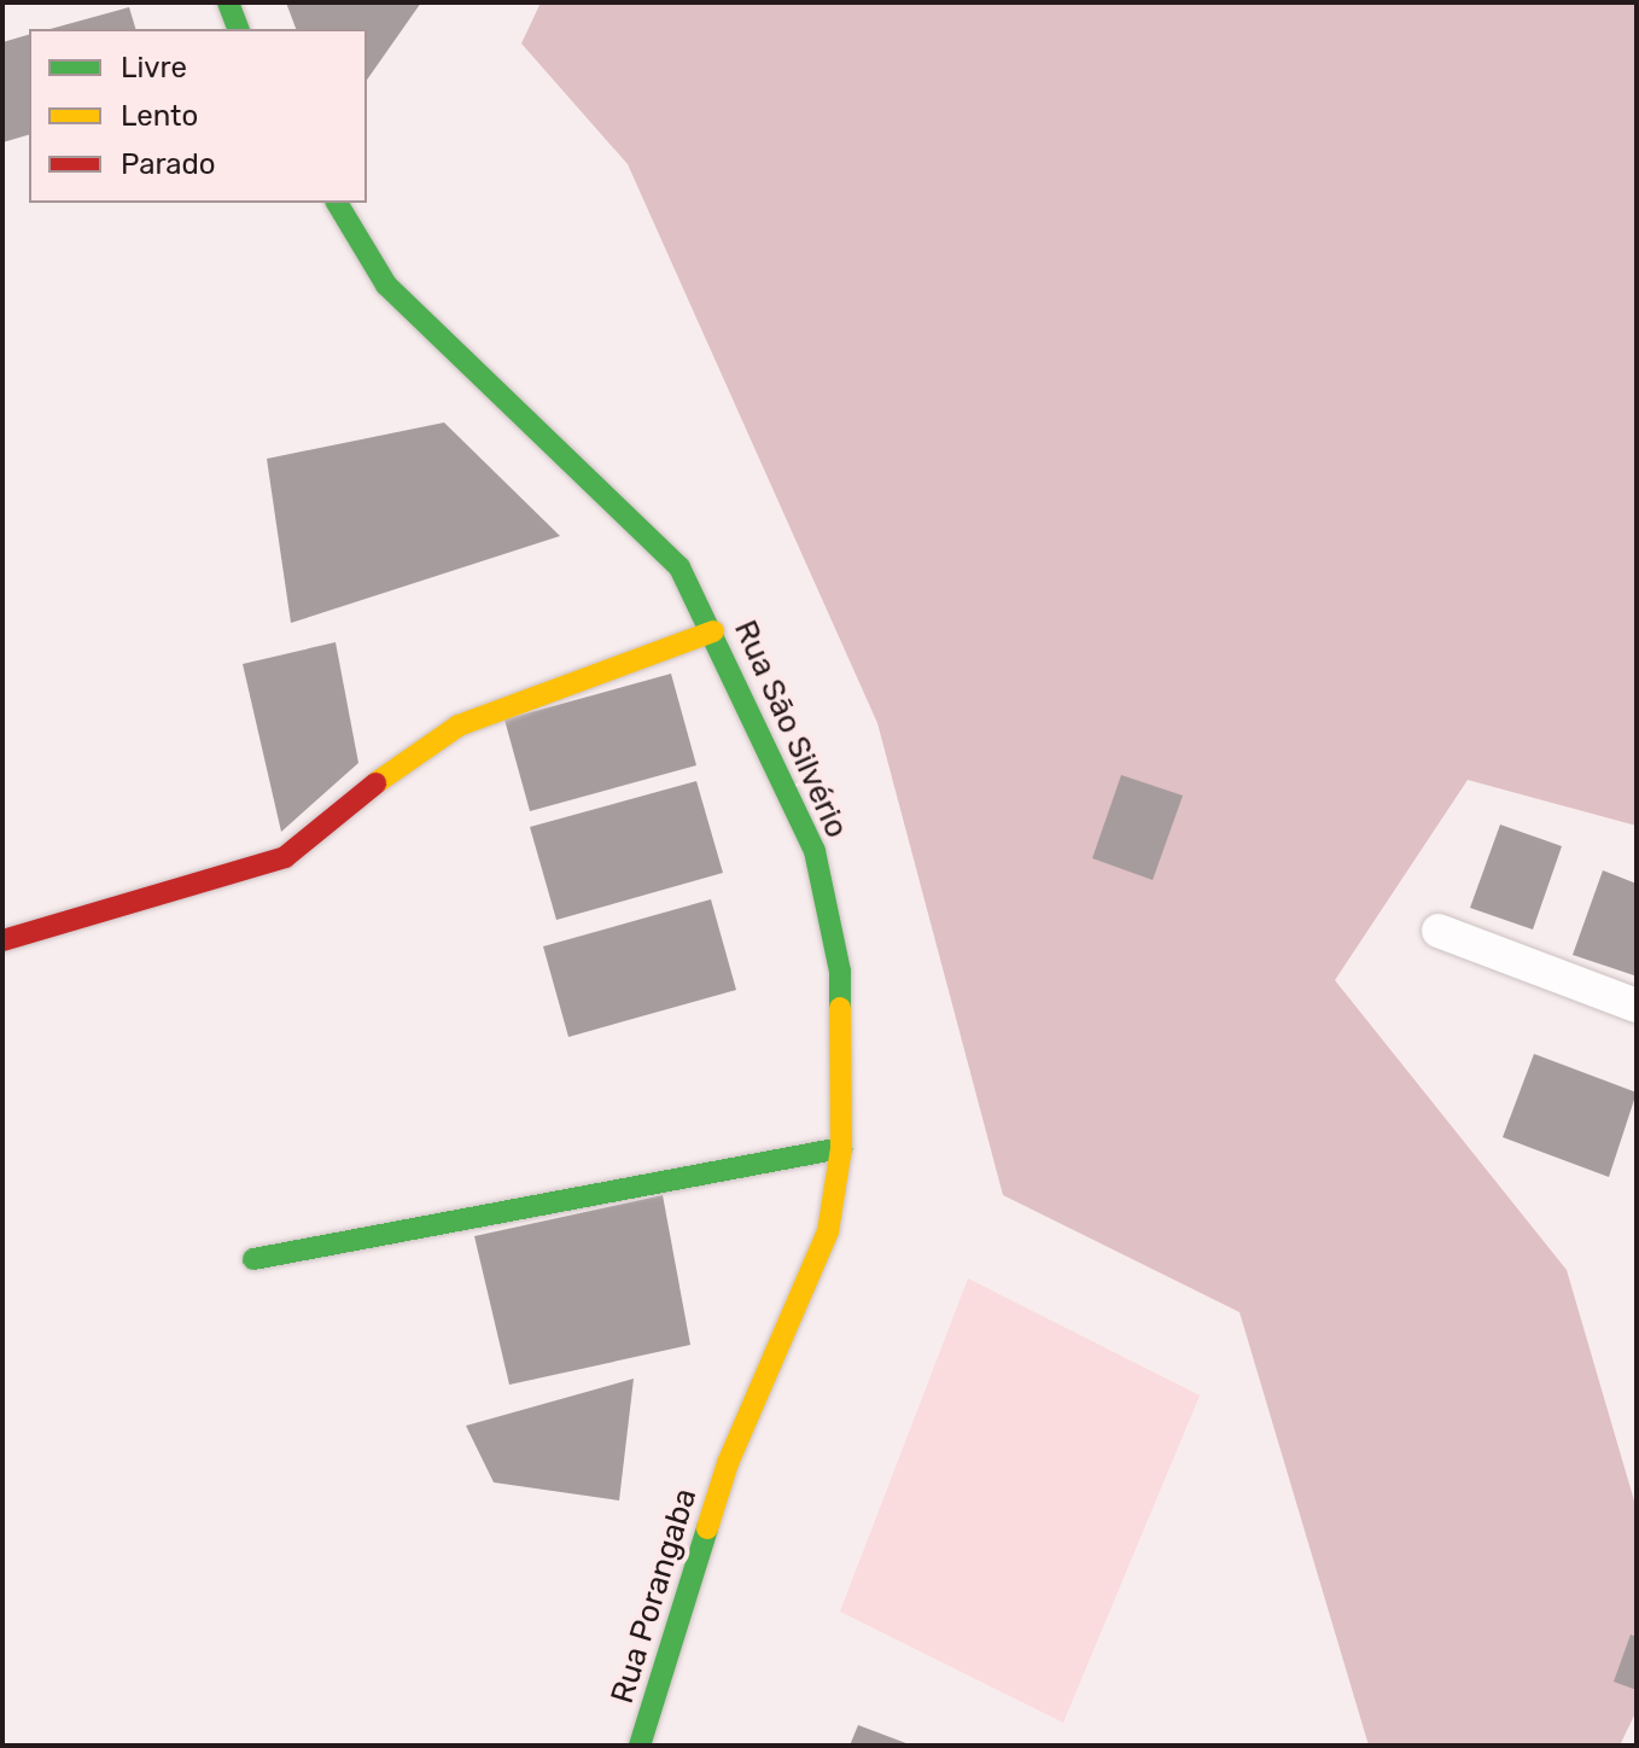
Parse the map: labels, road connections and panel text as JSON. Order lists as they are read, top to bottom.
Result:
{
  "streets": {
    "street": ["Rua São Silvério", "Rua Porangaba"]
  },
  "crossings": [
    ["Rua São Silvério", "Rua Porangaba"]
  ],
  "legend": ["Livre", "Lento", "Parado"]
}
